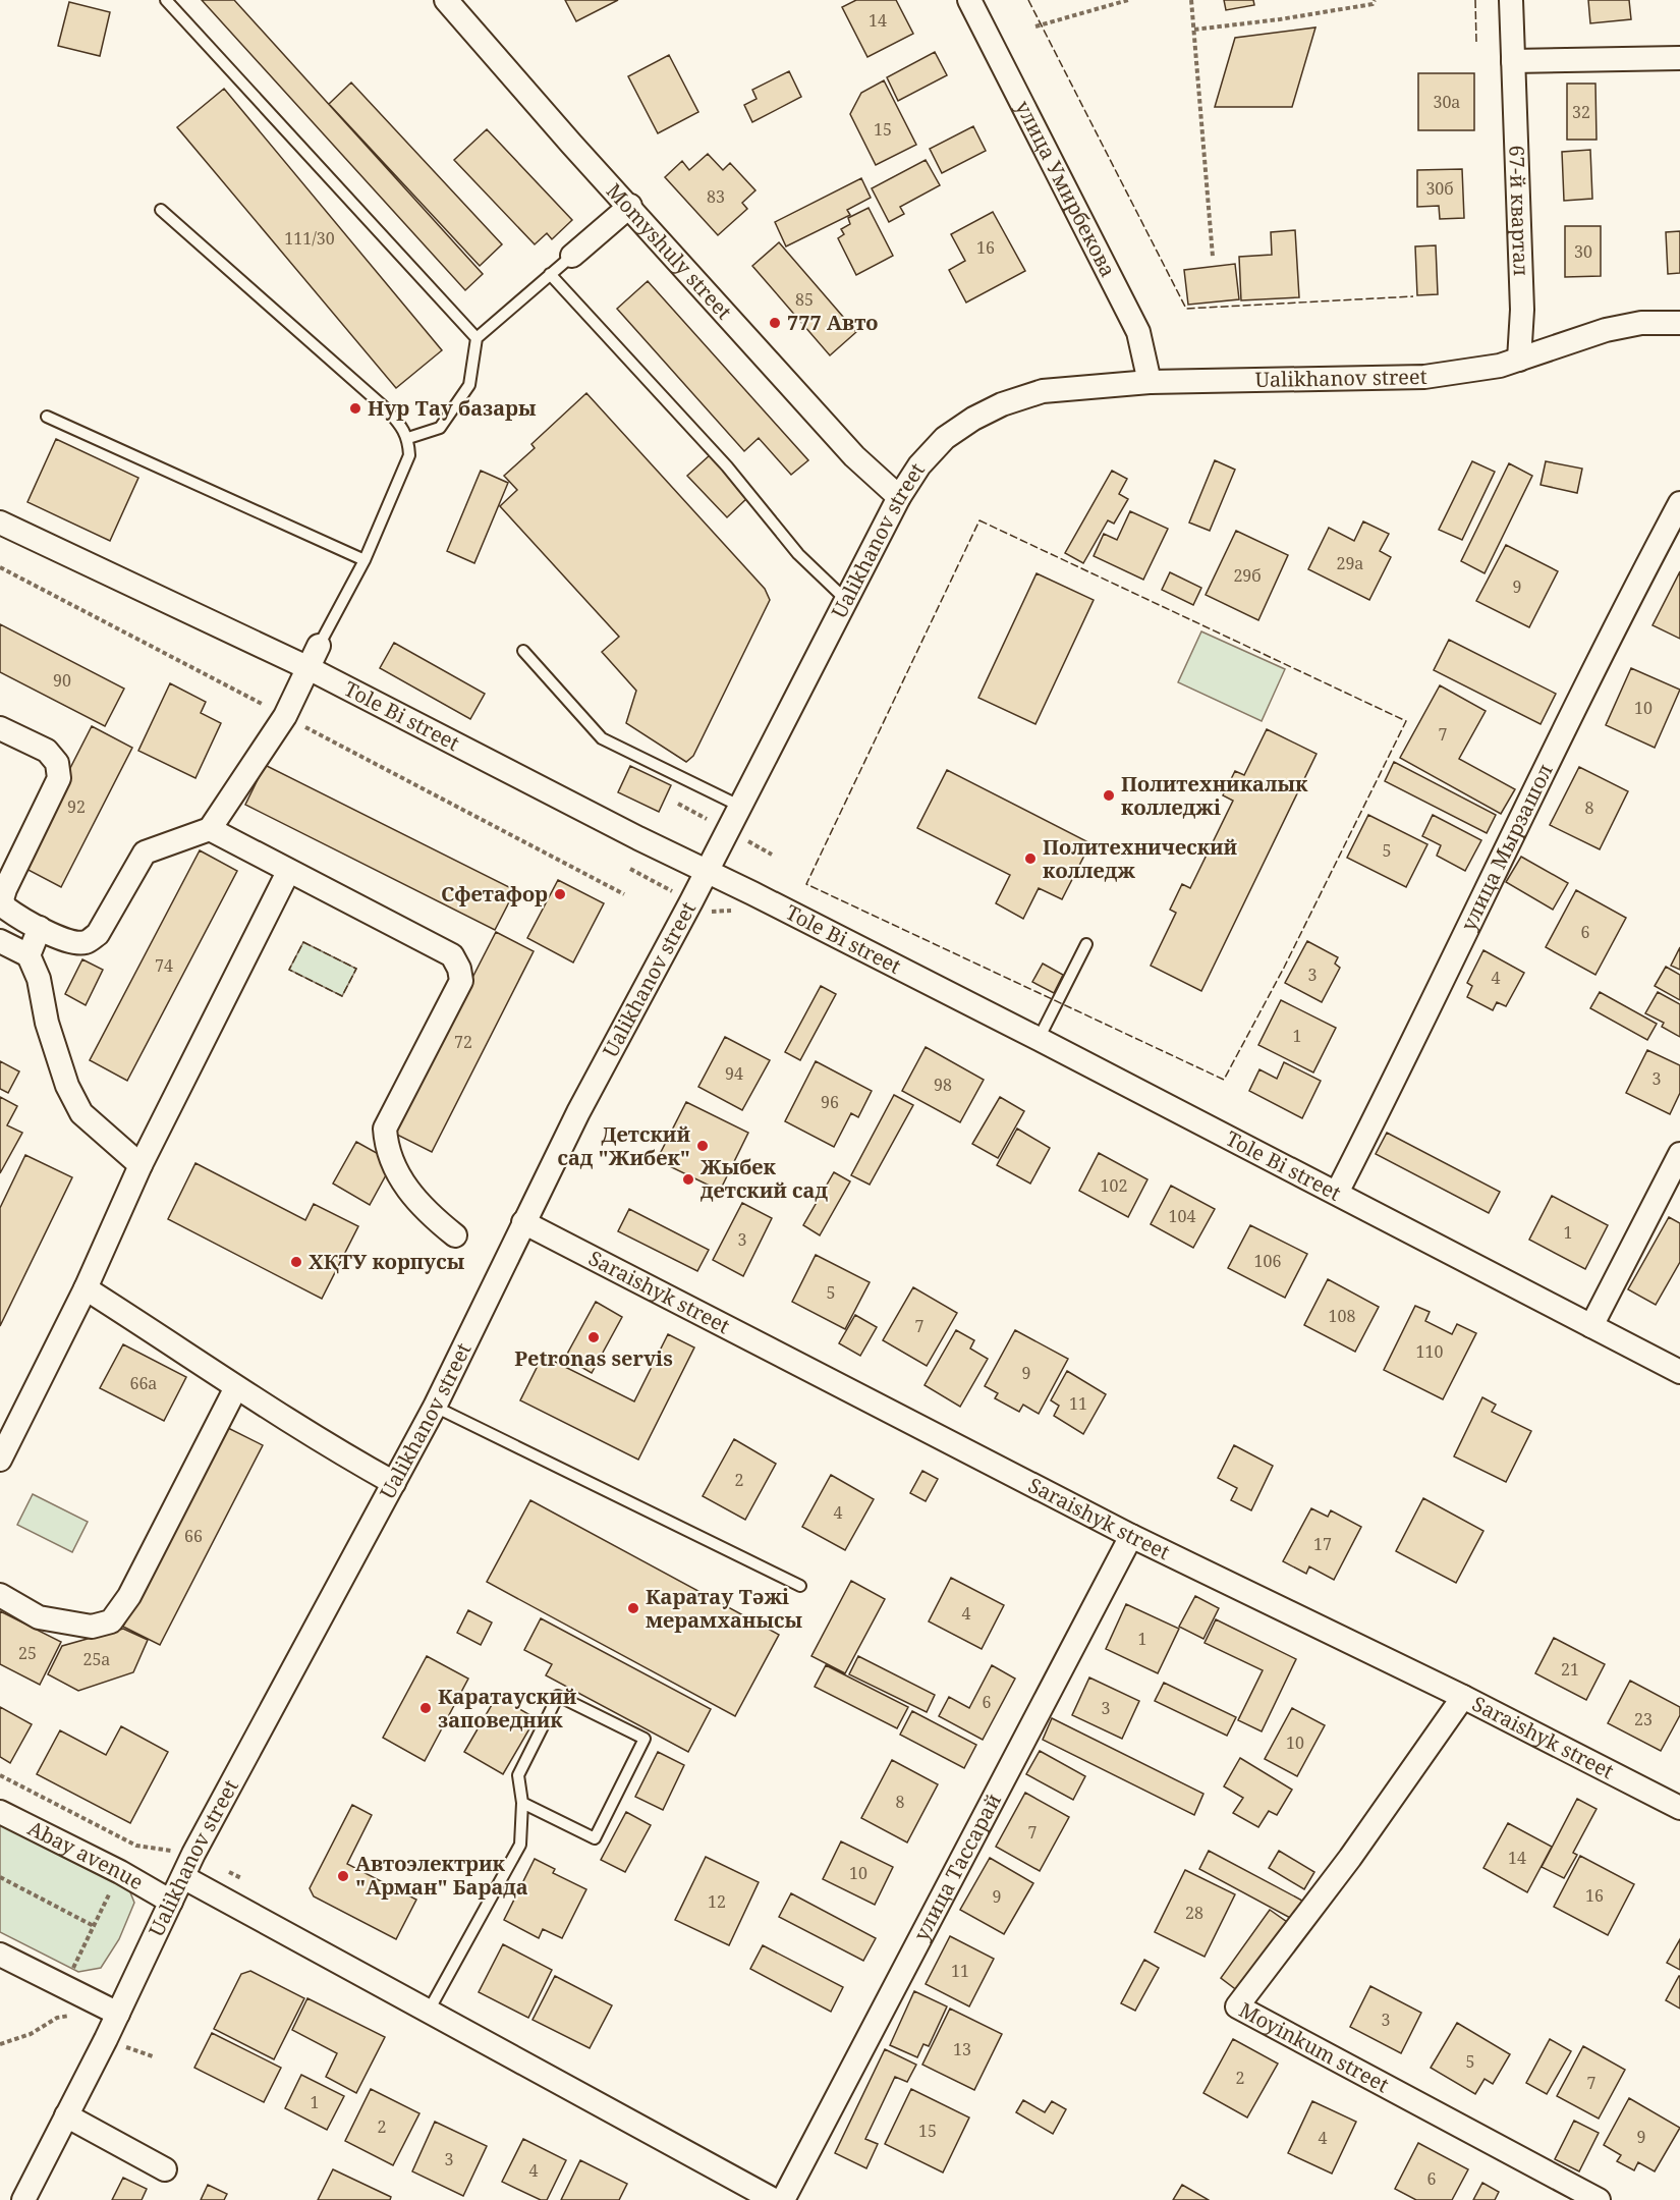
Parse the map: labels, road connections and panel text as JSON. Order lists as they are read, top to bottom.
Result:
{
  "streets": {
    "street": [
      "улица Умирбекова",
      "67-й квартал",
      "Momyshuly street",
      "Ualikhanov street",
      "Tole Bi street",
      "улица Мырзашол",
      "Saraishyk street",
      "Abay avenue",
      "улица Тассарай",
      "Moyinkum street"
    ]
  },
  "crossings": [
    ["улица Умирбекова", "Ualikhanov street"],
    ["67-й квартал", "Ualikhanov street"],
    ["Momyshuly street", "Ualikhanov street"],
    ["Ualikhanov street", "Tole Bi street"],
    ["Ualikhanov street", "Saraishyk street"],
    ["Ualikhanov street", "Abay avenue"],
    ["Tole Bi street", "улица Мырзашол"],
    ["Saraishyk street", "улица Тассарай"],
    ["Saraishyk street", "Moyinkum street"]
  ],
  "places": [
    "777 Авто",
    "Нур Тау базары",
    "Политехникалык колледжі",
    "Политехнический колледж",
    "Сфетафор",
    "Детский сад \"Жибек\"",
    "Жыбек детский сад",
    "ХҚТУ корпусы",
    "Petronas servis",
    "Каратау Тәжі мерамханысы",
    "Каратауский заповедник",
    "Автоэлектрик \"Арман\" Барада"
  ],
  "house_numbers": [
    "14",
    "30а",
    "32",
    "15",
    "30б",
    "83",
    "111/30",
    "16",
    "30",
    "85",
    "29а",
    "29б",
    "9",
    "90",
    "10",
    "7",
    "92",
    "8",
    "5",
    "6",
    "74",
    "3",
    "4",
    "1",
    "72",
    "94",
    "3",
    "98",
    "96",
    "102",
    "104",
    "1",
    "3",
    "106",
    "5",
    "108",
    "7",
    "110",
    "9",
    "66а",
    "11",
    "2",
    "4",
    "66",
    "17",
    "4",
    "1",
    "25",
    "25а",
    "21",
    "6",
    "3",
    "23",
    "10",
    "8",
    "7",
    "14",
    "10",
    "16",
    "9",
    "12",
    "28",
    "11",
    "3",
    "13",
    "5",
    "2",
    "7",
    "1",
    "2",
    "15",
    "9",
    "4",
    "3",
    "4",
    "6"
  ]
}
